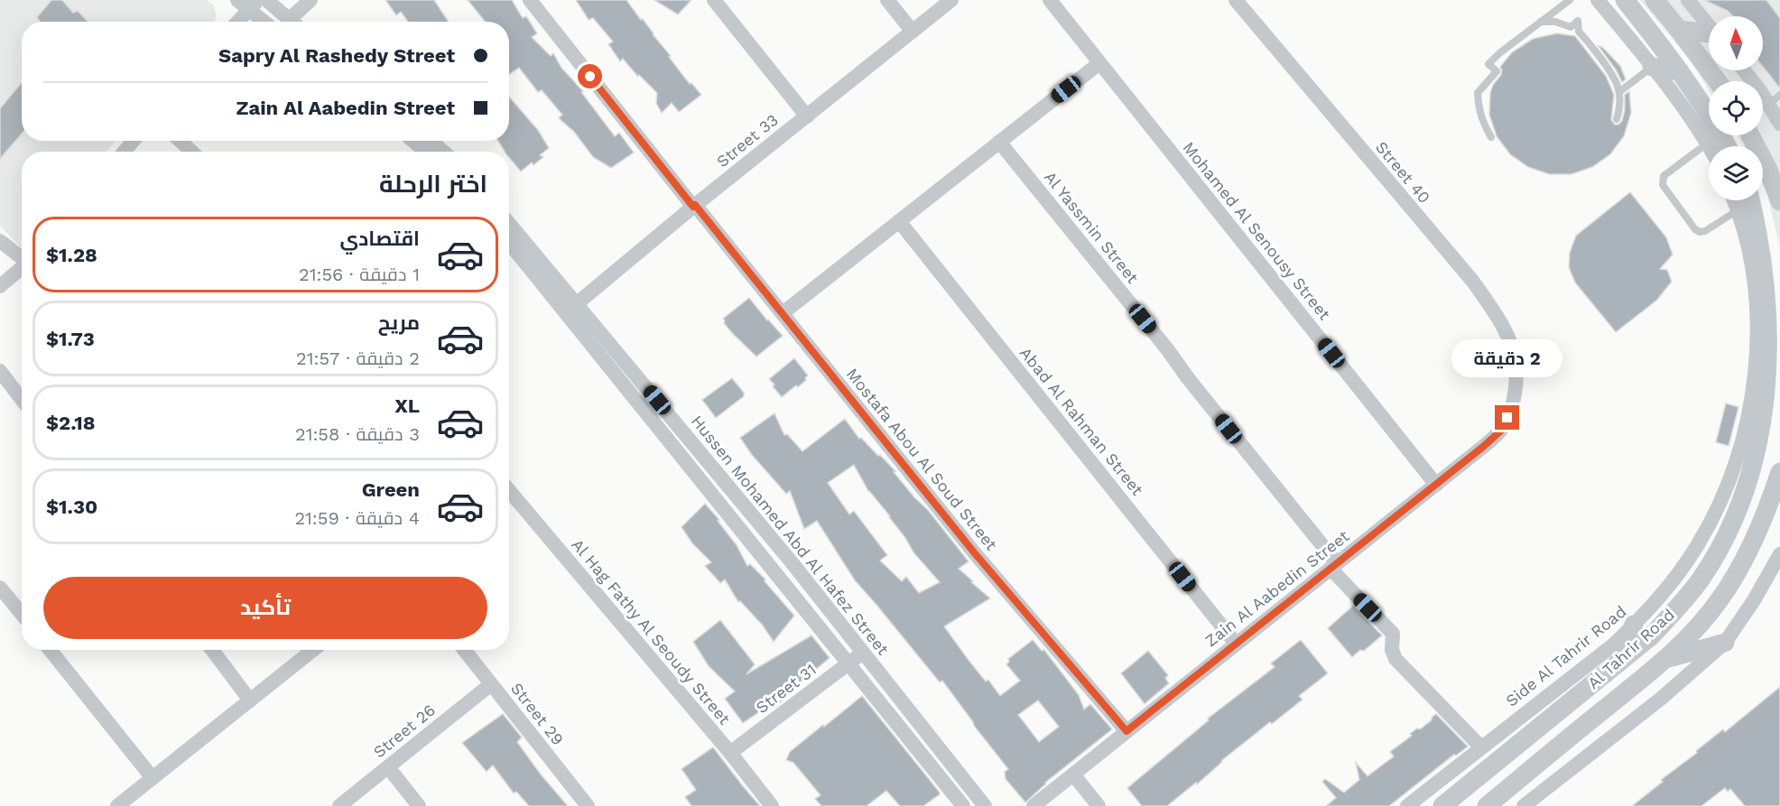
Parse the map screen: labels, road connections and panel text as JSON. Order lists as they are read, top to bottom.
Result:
{
  "streets": {
    "street": [
      "Street 33",
      "Street 40",
      "Al Yassmin Street",
      "Mohamed Al Senousy Street",
      "Abad Al Rahman Street",
      "Mostafa Abou Al Soud Street",
      "Hussen Mohamed Abd Al Hafez Street",
      "Zain Al Aabedin Street",
      "Al Hag Fathy Al Seoudy Street",
      "Al Tahrir Road",
      "Side Al Tahrir Road",
      "Street 31",
      "Street 29",
      "Street 26"
    ]
  },
  "crossings": [
    ["Street 33", "Mostafa Abou Al Soud Street"],
    ["Street 33", "Hussen Mohamed Abd Al Hafez Street"],
    ["Street 40", "Zain Al Aabedin Street"],
    ["Al Yassmin Street", "Zain Al Aabedin Street"],
    ["Al Yassmin Street", "Side Al Tahrir Road"],
    ["Mohamed Al Senousy Street", "Zain Al Aabedin Street"],
    ["Abad Al Rahman Street", "Zain Al Aabedin Street"],
    ["Mostafa Abou Al Soud Street", "Zain Al Aabedin Street"],
    ["Hussen Mohamed Abd Al Hafez Street", "Street 31"],
    ["Al Hag Fathy Al Seoudy Street", "Street 31"],
    ["Street 29", "Street 26"]
  ],
  "north": "top",
  "page": {
    "banner": ["Sapry Al Rashedy Street", "Zain Al Aabedin Street"],
    "heading": "اختر الرحلة",
    "list": [
      {
        "name": "اقتصادي",
        "note": "1 دقيقة · 21:56",
        "value": "$1.28"
      },
      {
        "name": "مريح",
        "note": "2 دقيقة · 21:57",
        "value": "$1.73"
      },
      {
        "name": "XL",
        "note": "3 دقيقة · 21:58",
        "value": "$2.18"
      },
      {
        "name": "Green",
        "note": "4 دقيقة · 21:59",
        "value": "$1.30"
      }
    ],
    "bubble": "2 دقيقة",
    "buttons": "تأكيد"
  }
}
